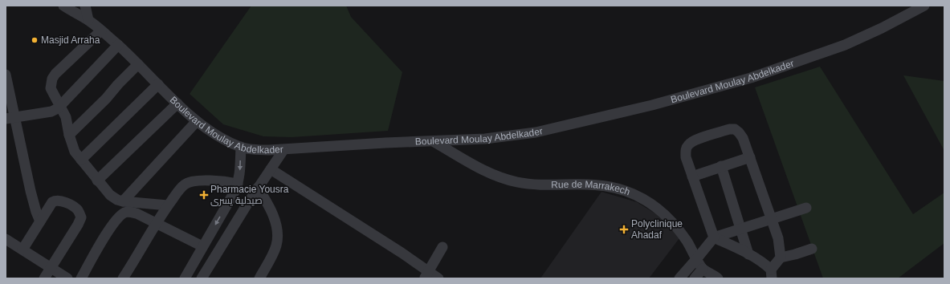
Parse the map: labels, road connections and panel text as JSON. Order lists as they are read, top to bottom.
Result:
{
  "streets": {
    "street": ["Boulevard Moulay Abdelkader", "Rue de Marrakech"]
  },
  "crossings": [
    ["Boulevard Moulay Abdelkader", "Rue de Marrakech"]
  ],
  "places": {
    "other": ["Masjid Arraha"],
    "health": ["Pharmacie Yousra صيدلية يسرى", "Polyclinique Ahadaf"]
  }
}
